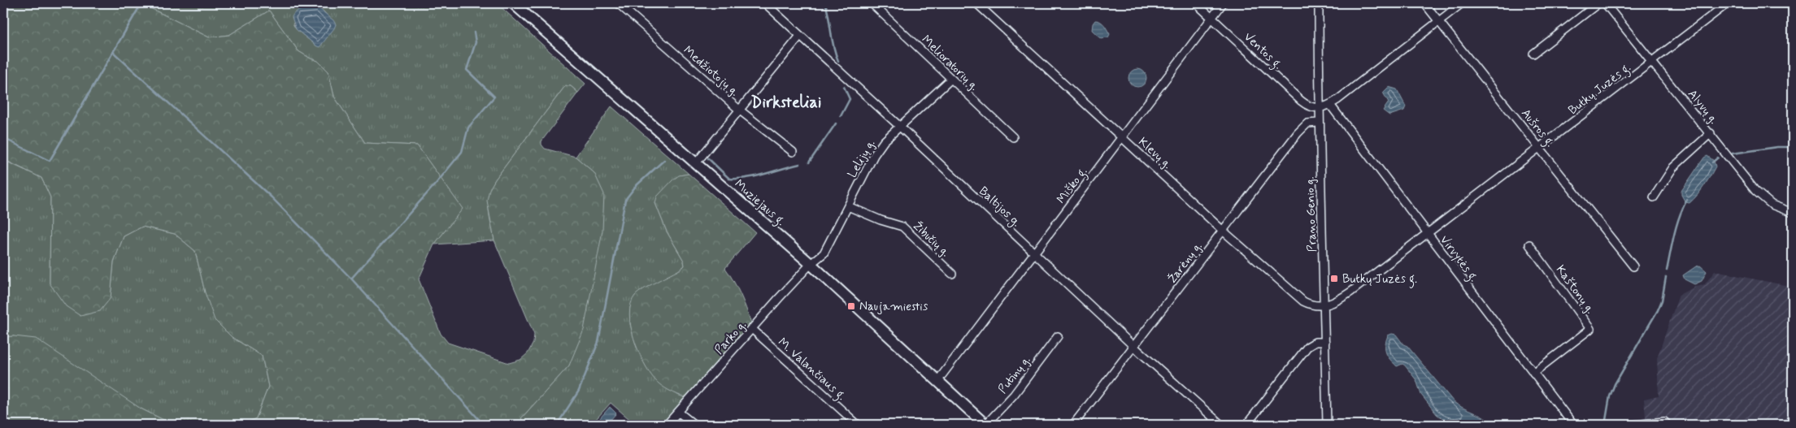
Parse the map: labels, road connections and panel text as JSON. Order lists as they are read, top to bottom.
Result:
{
  "streets": {
    "main road": ["Muziejaus g."],
    "street": [
      "Ventos g.",
      "Melioratorių g.",
      "Medžiotojų g.",
      "Butkų Juzės g.",
      "Alyvų g.",
      "Aušros g.",
      "Klevų g.",
      "Lelijų g.",
      "Miško g.",
      "Baltijos g.",
      "Prano Genio g.",
      "Žibučių g.",
      "Virvytės g.",
      "Žarėnų g.",
      "Kaštonų g.",
      "Parko g.",
      "M. Valančiaus g.",
      "Putinų g."
    ]
  },
  "crossings": [
    ["Ventos g.", "Miško g."],
    ["Ventos g.", "Prano Genio g."],
    ["Melioratorių g.", "Lelijų g."],
    ["Butkų Juzės g.", "Alyvų g."],
    ["Butkų Juzės g.", "Aušros g."],
    ["Butkų Juzės g.", "Klevų g."],
    ["Butkų Juzės g.", "Prano Genio g."],
    ["Butkų Juzės g.", "Virvytės g."],
    ["Klevų g.", "Miško g."],
    ["Klevų g.", "Prano Genio g."],
    ["Klevų g.", "Žarėnų g."],
    ["Lelijų g.", "Muziejaus g."],
    ["Lelijų g.", "Baltijos g."],
    ["Lelijų g.", "Žibučių g."],
    ["Lelijų g.", "Parko g."],
    ["Miško g.", "Muziejaus g."],
    ["Miško g.", "Baltijos g."],
    ["Muziejaus g.", "Parko g."],
    ["Muziejaus g.", "Putinų g."],
    ["Baltijos g.", "Žarėnų g."],
    ["Prano Genio g.", "Žarėnų g."],
    ["Virvytės g.", "Kaštonų g."],
    ["Parko g.", "M. Valančiaus g."]
  ],
  "districts": ["Dirksteliai"],
  "places": {
    "transit": ["Butkų Juzės g.", "Naujamiestis"]
  }
}
